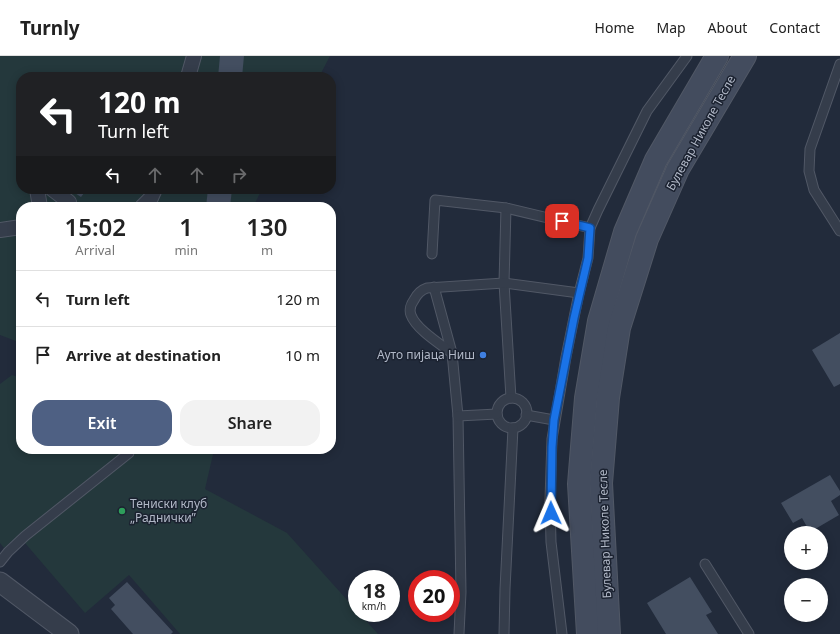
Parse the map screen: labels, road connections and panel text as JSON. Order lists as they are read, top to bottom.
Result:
{
  "streets": {
    "main road": ["Булевар Николе Тесле"]
  },
  "places": ["Ауто пијаца Ниш", "Тениски клуб „Раднички”"],
  "page": {
    "header": "Turnly",
    "nav": [
      "Home",
      "Map",
      "About",
      "Contact"
    ],
    "turn": ["120 m", "Turn left"],
    "eta": [
      "15:02",
      "Arrival",
      "1",
      "min",
      "130",
      "m"
    ],
    "list": [
      {
        "name": "Turn left",
        "value": "120 m"
      },
      {
        "name": "Arrive at destination",
        "value": "10 m"
      }
    ],
    "buttons": ["Exit", "Share"],
    "map_buttons": ["+", "−"],
    "speed": "18 km/h",
    "limit": "20"
  }
}
